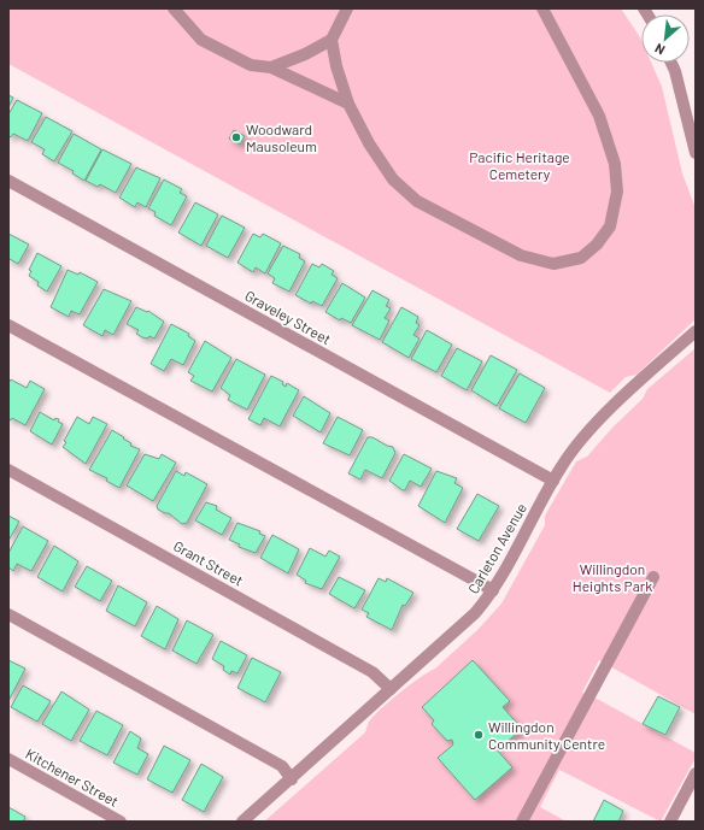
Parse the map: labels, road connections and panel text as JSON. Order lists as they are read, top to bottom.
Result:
{
  "streets": {
    "street": [
      "Graveley Street",
      "Carleton Avenue",
      "Grant Street",
      "Kitchener Street"
    ]
  },
  "crossings": [
    ["Graveley Street", "Carleton Avenue"],
    ["Carleton Avenue", "Grant Street"]
  ],
  "parks": ["Pacific Heritage Cemetery", "Willingdon Heights Park"],
  "places": ["Woodward Mausoleum", "Willingdon Community Centre"],
  "north": "bottom left"
}
